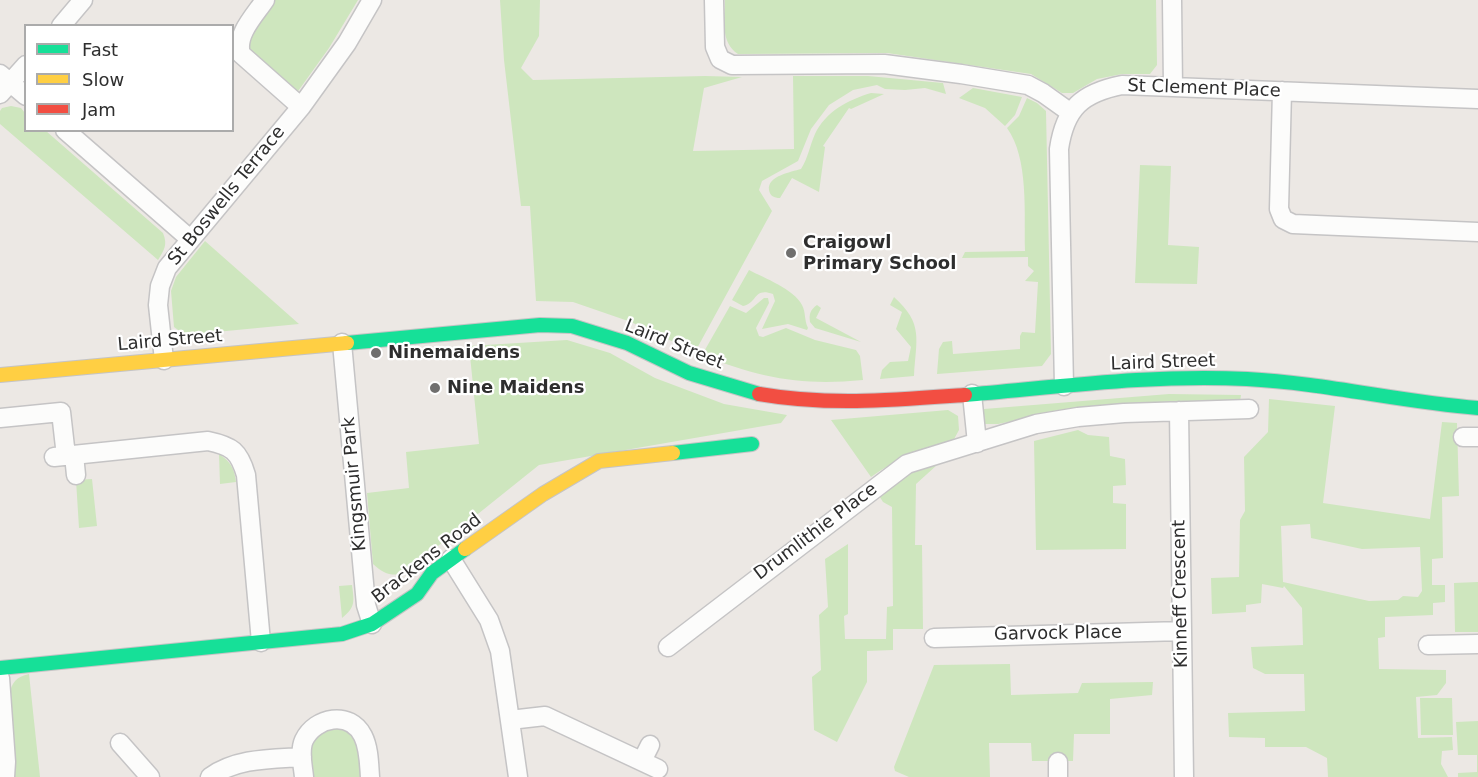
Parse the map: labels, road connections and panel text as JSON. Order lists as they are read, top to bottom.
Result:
{
  "streets": {
    "street": [
      "St Clement Place",
      "St Boswells Terrace",
      "Laird Street",
      "Kingsmuir Park",
      "Drumlithie Place",
      "Brackens Road",
      "Kinneff Crescent",
      "Garvock Place"
    ]
  },
  "crossings": [
    ["St Clement Place", "Laird Street"],
    ["St Boswells Terrace", "Laird Street"],
    ["Laird Street", "Kingsmuir Park"],
    ["Kingsmuir Park", "Brackens Road"],
    ["Drumlithie Place", "Kinneff Crescent"],
    ["Kinneff Crescent", "Garvock Place"]
  ],
  "places": ["Craigowl Primary School", "Ninemaidens", "Nine Maidens"],
  "legend": ["Fast", "Slow", "Jam"]
}
